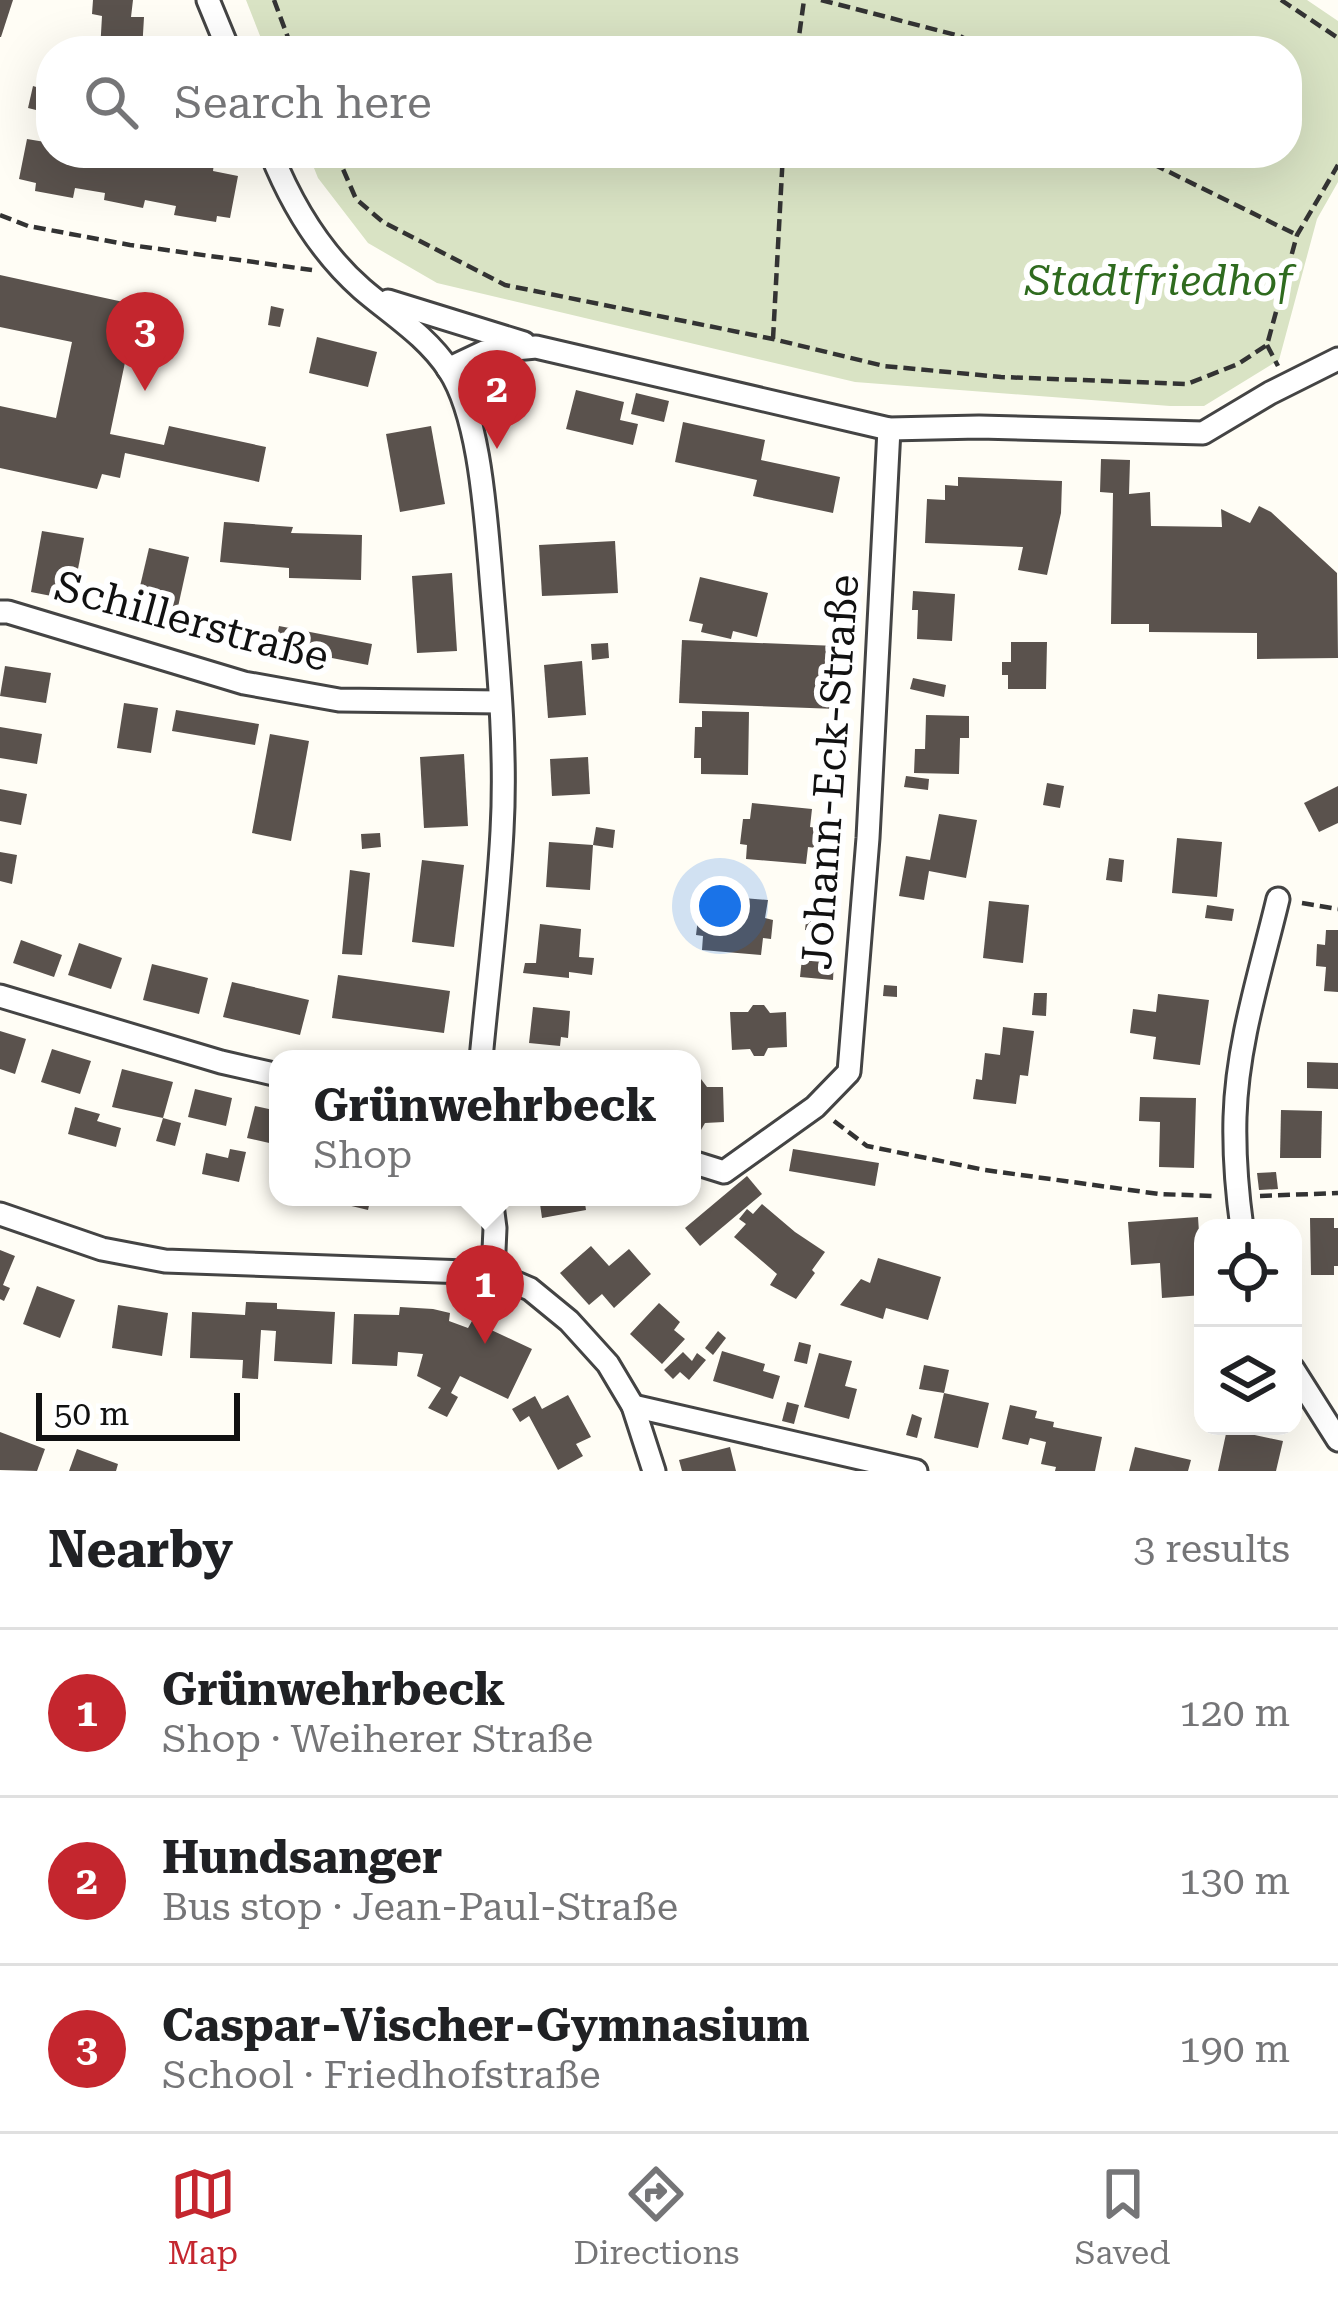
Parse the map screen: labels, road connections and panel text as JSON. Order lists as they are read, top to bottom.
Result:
{
  "streets": {
    "street": ["Schillerstraße", "Johann-Eck-Straße"]
  },
  "parks": ["Stadtfriedhof"],
  "scale_bar": "50 m",
  "page": {
    "search": "Search here",
    "pins": ["3", "2", "1"],
    "popup": ["Grünwehrbeck", "Shop"],
    "scale": "50 m",
    "heading": ["Nearby", "3 results"],
    "list": [
      {
        "mark": "1",
        "name": "Grünwehrbeck",
        "note": "Shop · Weiherer Straße",
        "value": "120 m"
      },
      {
        "mark": "2",
        "name": "Hundsanger",
        "note": "Bus stop · Jean-Paul-Straße",
        "value": "130 m"
      },
      {
        "mark": "3",
        "name": "Caspar-Vischer-Gymnasium",
        "note": "School · Friedhofstraße",
        "value": "190 m"
      }
    ],
    "nav": ["Map", "Directions", "Saved"]
  }
}
